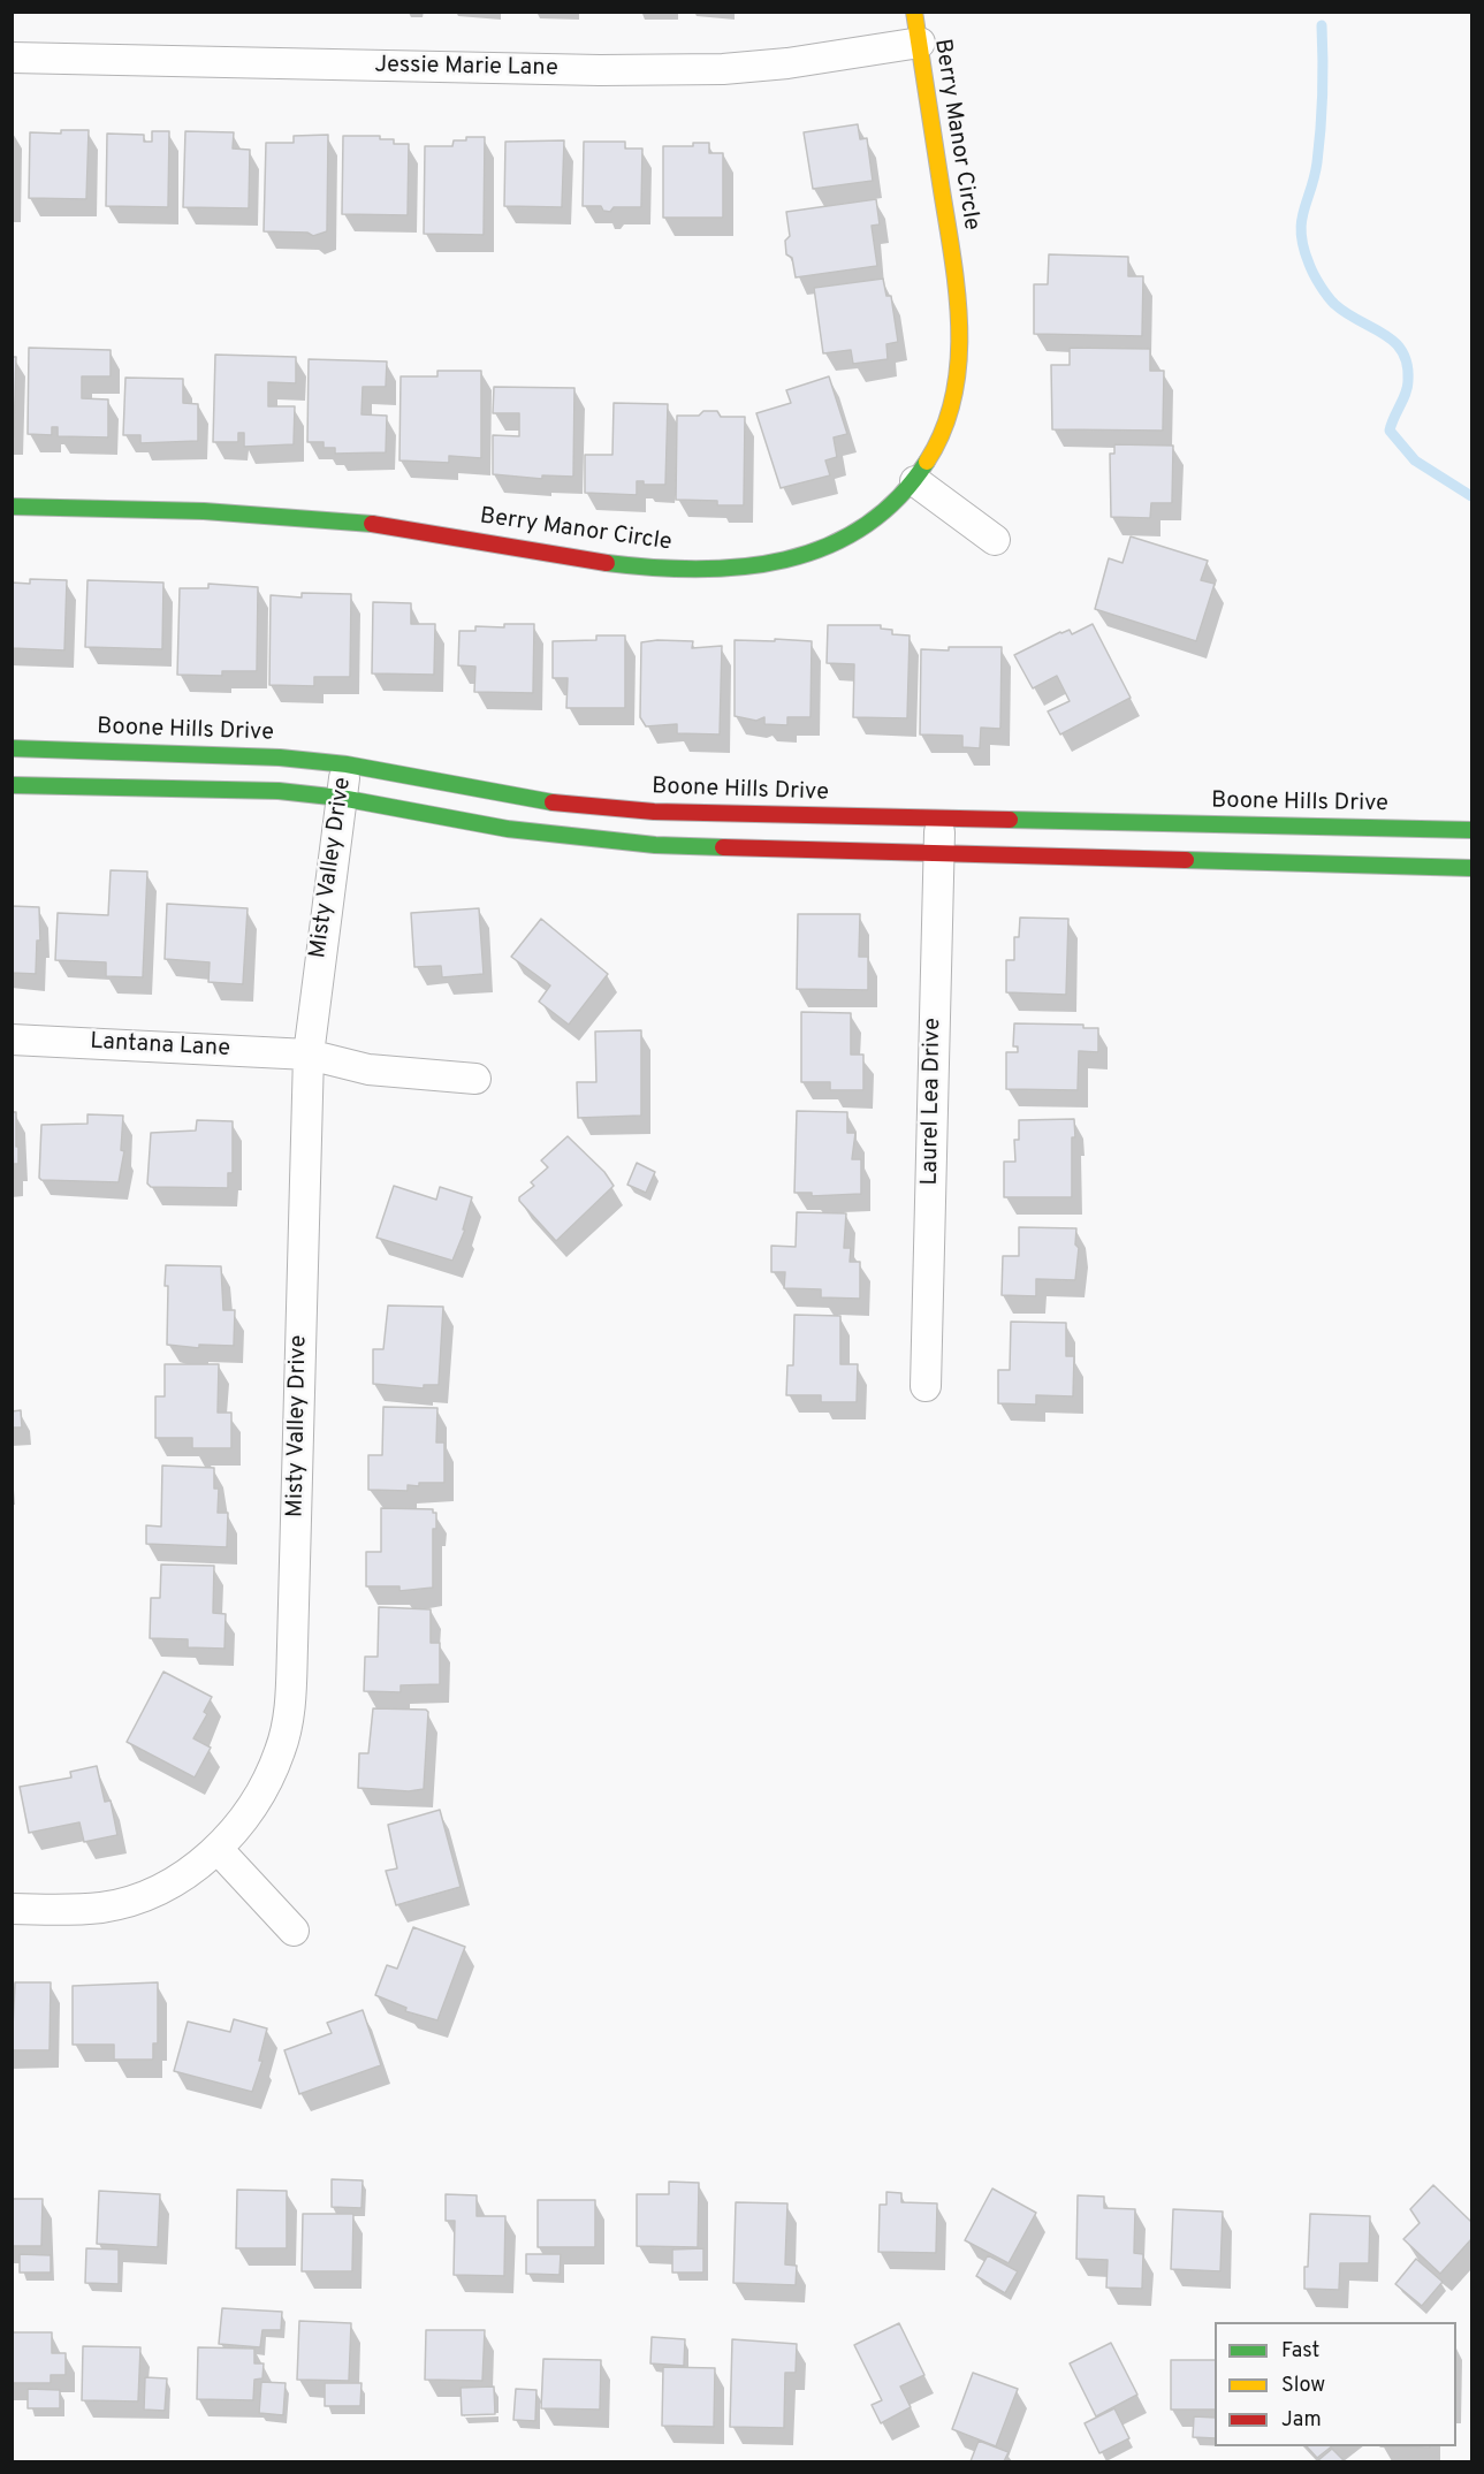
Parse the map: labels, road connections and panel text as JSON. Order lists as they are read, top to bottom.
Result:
{
  "streets": {
    "street": [
      "Jessie Marie Lane",
      "Berry Manor Circle",
      "Boone Hills Drive",
      "Misty Valley Drive",
      "Lantana Lane",
      "Laurel Lea Drive"
    ]
  },
  "crossings": [
    ["Jessie Marie Lane", "Berry Manor Circle"],
    ["Boone Hills Drive", "Misty Valley Drive"],
    ["Boone Hills Drive", "Laurel Lea Drive"],
    ["Misty Valley Drive", "Lantana Lane"]
  ],
  "legend": ["Fast", "Slow", "Jam"]
}
